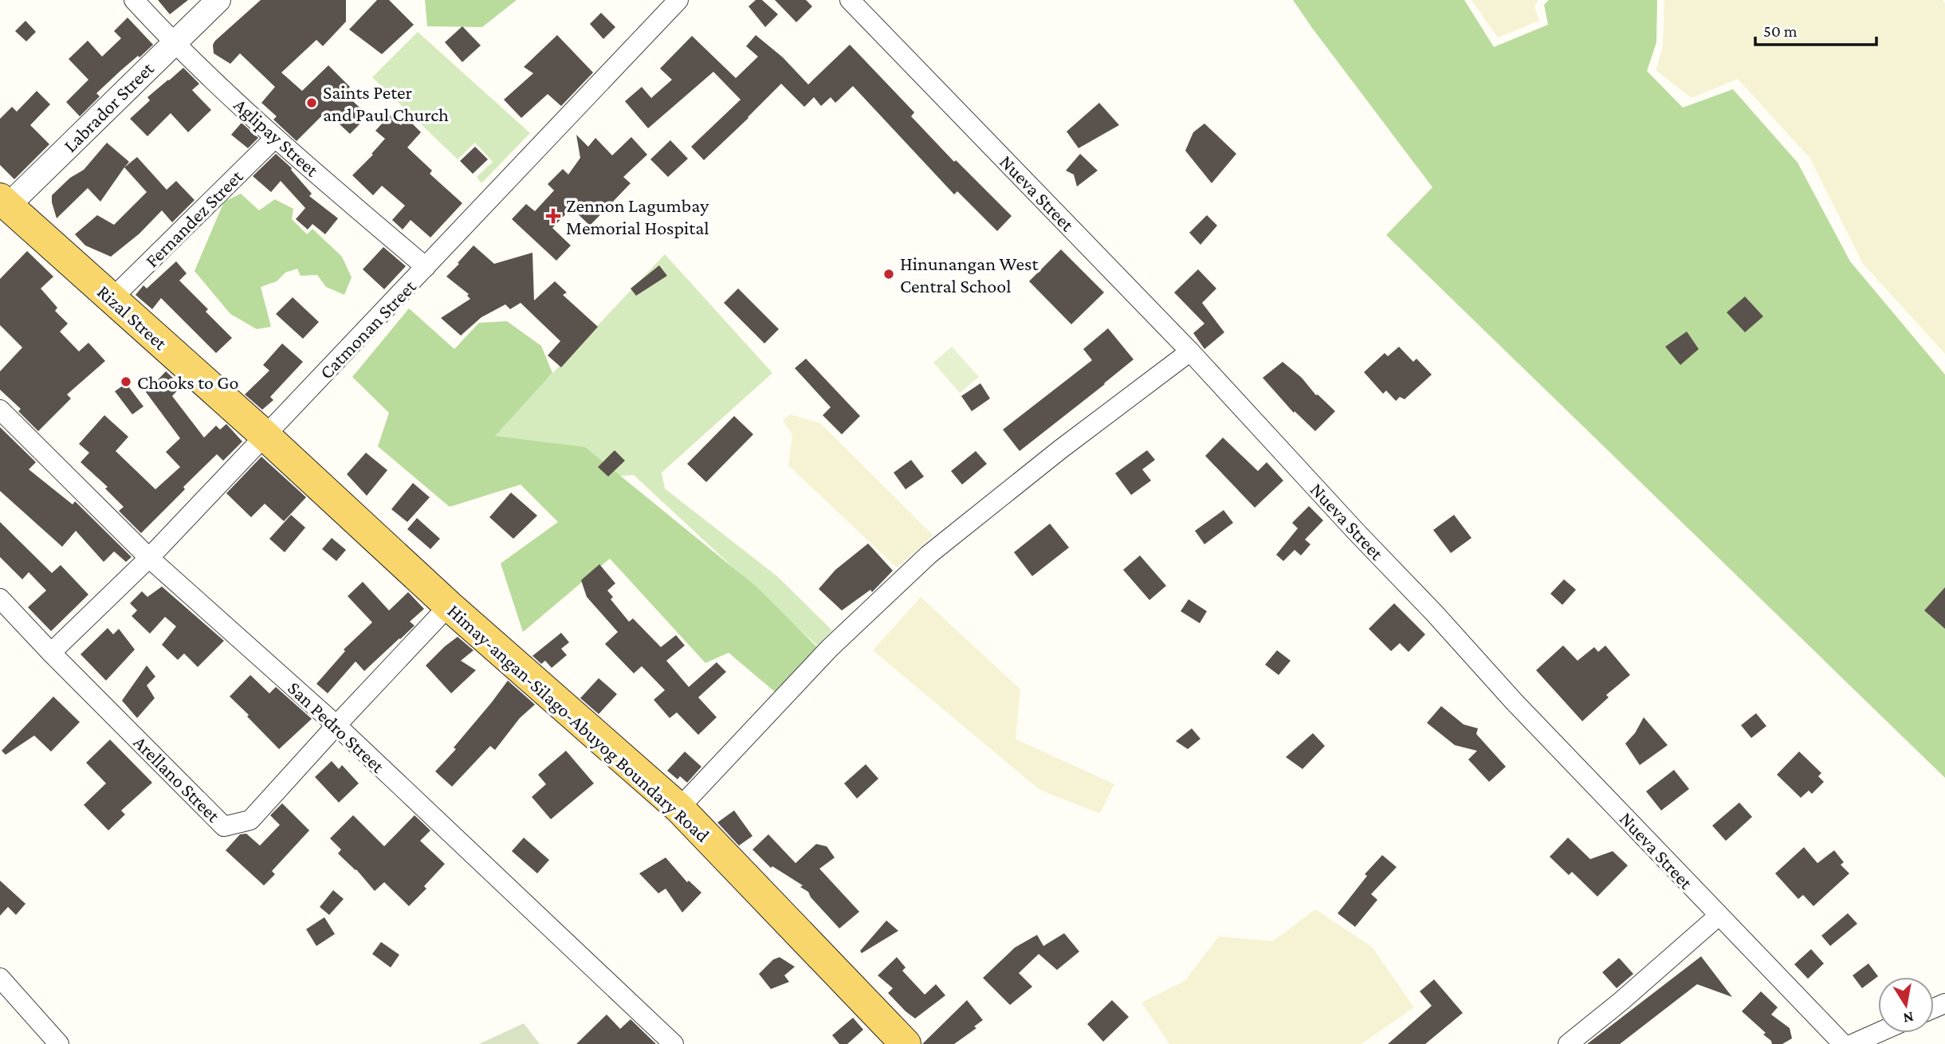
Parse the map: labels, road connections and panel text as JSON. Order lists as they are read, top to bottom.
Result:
{
  "streets": {
    "main road": ["Rizal Street", "Himay-angan-Silago-Abuyog Boundary Road"],
    "street": [
      "Labrador Street",
      "Aglipay Street",
      "Nueva Street",
      "Fernandez Street",
      "Catmonan Street",
      "San Pedro Street",
      "Arellano Street"
    ]
  },
  "crossings": [
    ["Labrador Street", "Aglipay Street"],
    ["Labrador Street", "Rizal Street"],
    ["Aglipay Street", "Fernandez Street"],
    ["Aglipay Street", "Catmonan Street"],
    ["Fernandez Street", "Rizal Street"],
    ["Rizal Street", "Catmonan Street"],
    ["Rizal Street", "Himay-angan-Silago-Abuyog Boundary Road"],
    ["Catmonan Street", "Himay-angan-Silago-Abuyog Boundary Road"],
    ["Catmonan Street", "San Pedro Street"],
    ["Catmonan Street", "Arellano Street"],
    ["Himay-angan-Silago-Abuyog Boundary Road", "Arellano Street"],
    ["San Pedro Street", "Arellano Street"]
  ],
  "places": {
    "other": ["Saints Peter and Paul Church", "Hinunangan West Central School", "Chooks to Go"],
    "health": ["Zennon Lagumbay Memorial Hospital"]
  },
  "scale_bar": "50 m",
  "north": "bottom"
}
